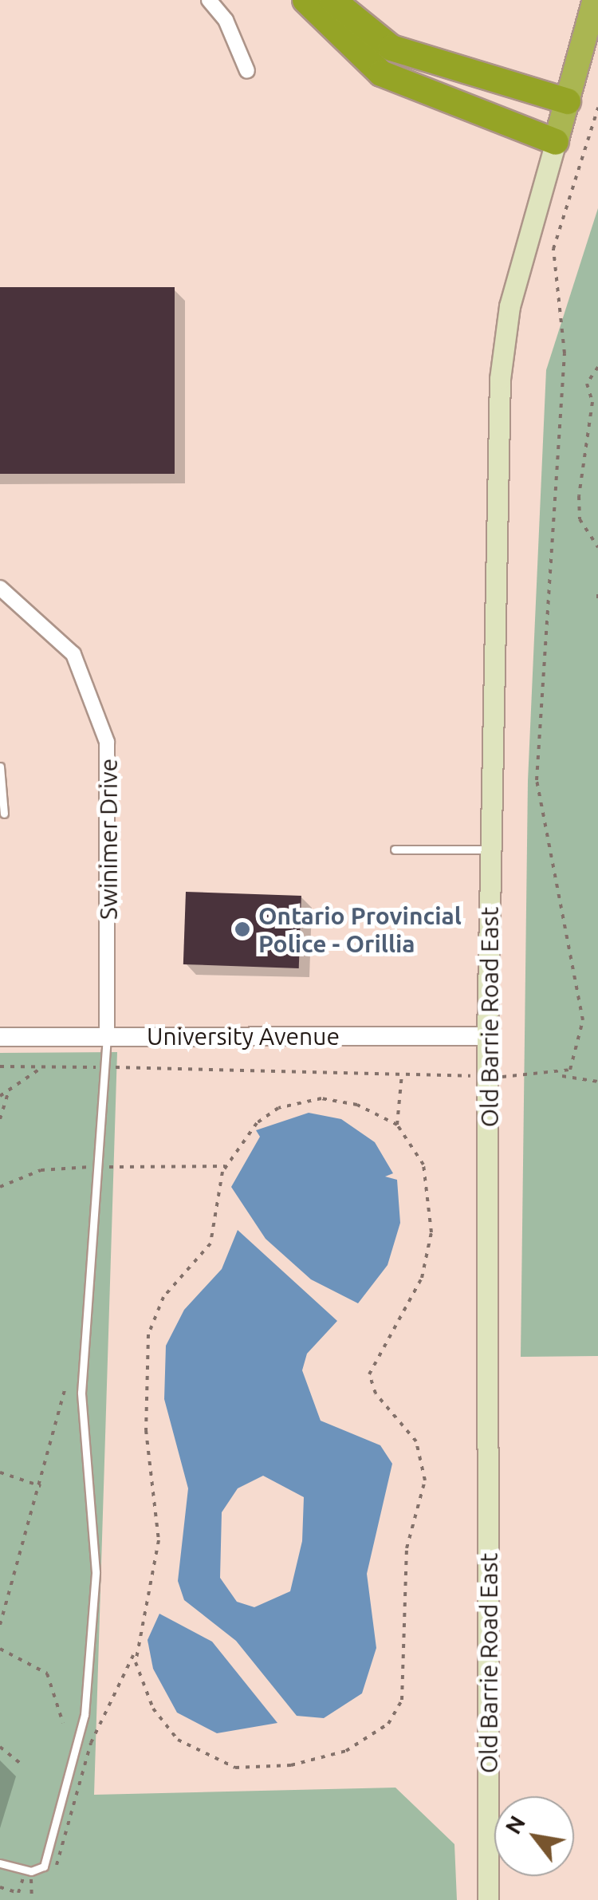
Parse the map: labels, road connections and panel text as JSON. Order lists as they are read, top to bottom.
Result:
{
  "streets": {
    "main road": ["Old Barrie Road East"],
    "street": ["Swinimer Drive", "University Avenue"]
  },
  "crossings": [
    ["Swinimer Drive", "University Avenue"],
    ["Old Barrie Road East", "University Avenue"]
  ],
  "places": ["Ontario Provincial Police - Orillia"],
  "north": "top left"
}
